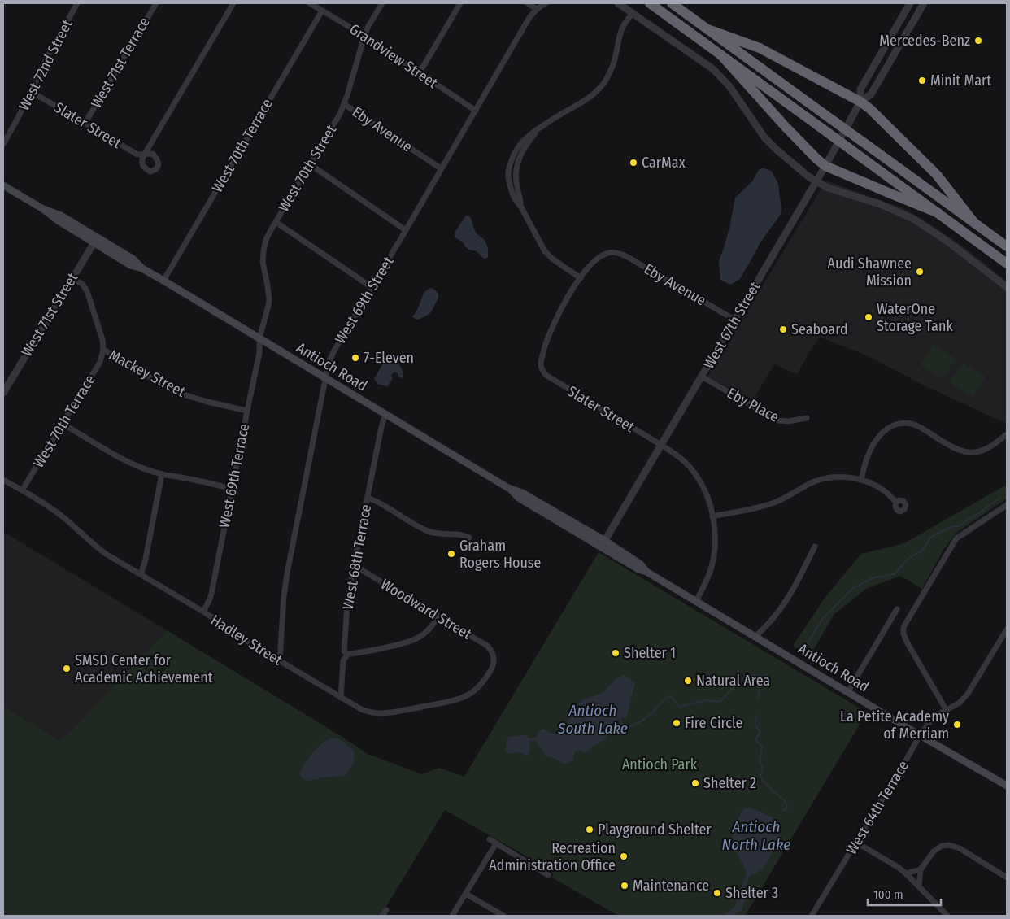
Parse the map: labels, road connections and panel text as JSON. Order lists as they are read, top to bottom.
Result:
{
  "streets": {
    "main road": ["Antioch Road"],
    "street": [
      "Grandview Street",
      "West 71st Terrace",
      "West 72nd Street",
      "Slater Street",
      "Eby Avenue",
      "West 70th Terrace",
      "West 70th Street",
      "West 69th Street",
      "West 71st Street",
      "West 67th Street",
      "Mackey Street",
      "Eby Place",
      "West 69th Terrace",
      "West 68th Terrace",
      "Woodward Street",
      "Hadley Street",
      "West 64th Terrace"
    ]
  },
  "crossings": [
    ["Grandview Street", "West 70th Terrace"],
    ["Grandview Street", "West 70th Street"],
    ["Grandview Street", "West 69th Street"],
    ["West 71st Terrace", "Slater Street"],
    ["West 72nd Street", "Slater Street"],
    ["Slater Street", "Eby Avenue"],
    ["Slater Street", "West 67th Street"],
    ["Slater Street", "Antioch Road"],
    ["Eby Avenue", "West 70th Street"],
    ["Eby Avenue", "West 69th Street"],
    ["Eby Avenue", "West 67th Street"],
    ["West 70th Terrace", "Antioch Road"],
    ["West 70th Terrace", "Mackey Street"],
    ["West 70th Terrace", "Hadley Street"],
    ["West 70th Street", "Antioch Road"],
    ["West 70th Street", "West 69th Terrace"],
    ["West 69th Street", "Antioch Road"],
    ["West 69th Street", "Hadley Street"],
    ["West 71st Street", "Antioch Road"],
    ["West 71st Street", "Mackey Street"],
    ["West 67th Street", "Antioch Road"],
    ["West 67th Street", "Eby Place"],
    ["Antioch Road", "West 69th Terrace"],
    ["Antioch Road", "West 68th Terrace"],
    ["Antioch Road", "West 64th Terrace"],
    ["Mackey Street", "West 69th Terrace"],
    ["West 69th Terrace", "Hadley Street"],
    ["West 68th Terrace", "Woodward Street"],
    ["West 68th Terrace", "Hadley Street"],
    ["Woodward Street", "Hadley Street"]
  ],
  "water": ["Antioch South Lake", "Antioch North Lake"],
  "parks": ["Antioch Park"],
  "places": [
    "Mercedes-Benz",
    "Minit Mart",
    "CarMax",
    "Audi Shawnee Mission",
    "WaterOne Storage Tank",
    "Seaboard",
    "7-Eleven",
    "Graham Rogers House",
    "Shelter 1",
    "SMSD Center for Academic Achievement",
    "Natural Area",
    "Fire Circle",
    "La Petite Academy of Merriam",
    "Shelter 2",
    "Playground Shelter",
    "Recreation Administration Office",
    "Maintenance",
    "Shelter 3"
  ],
  "scale_bar": "100 m"
}
